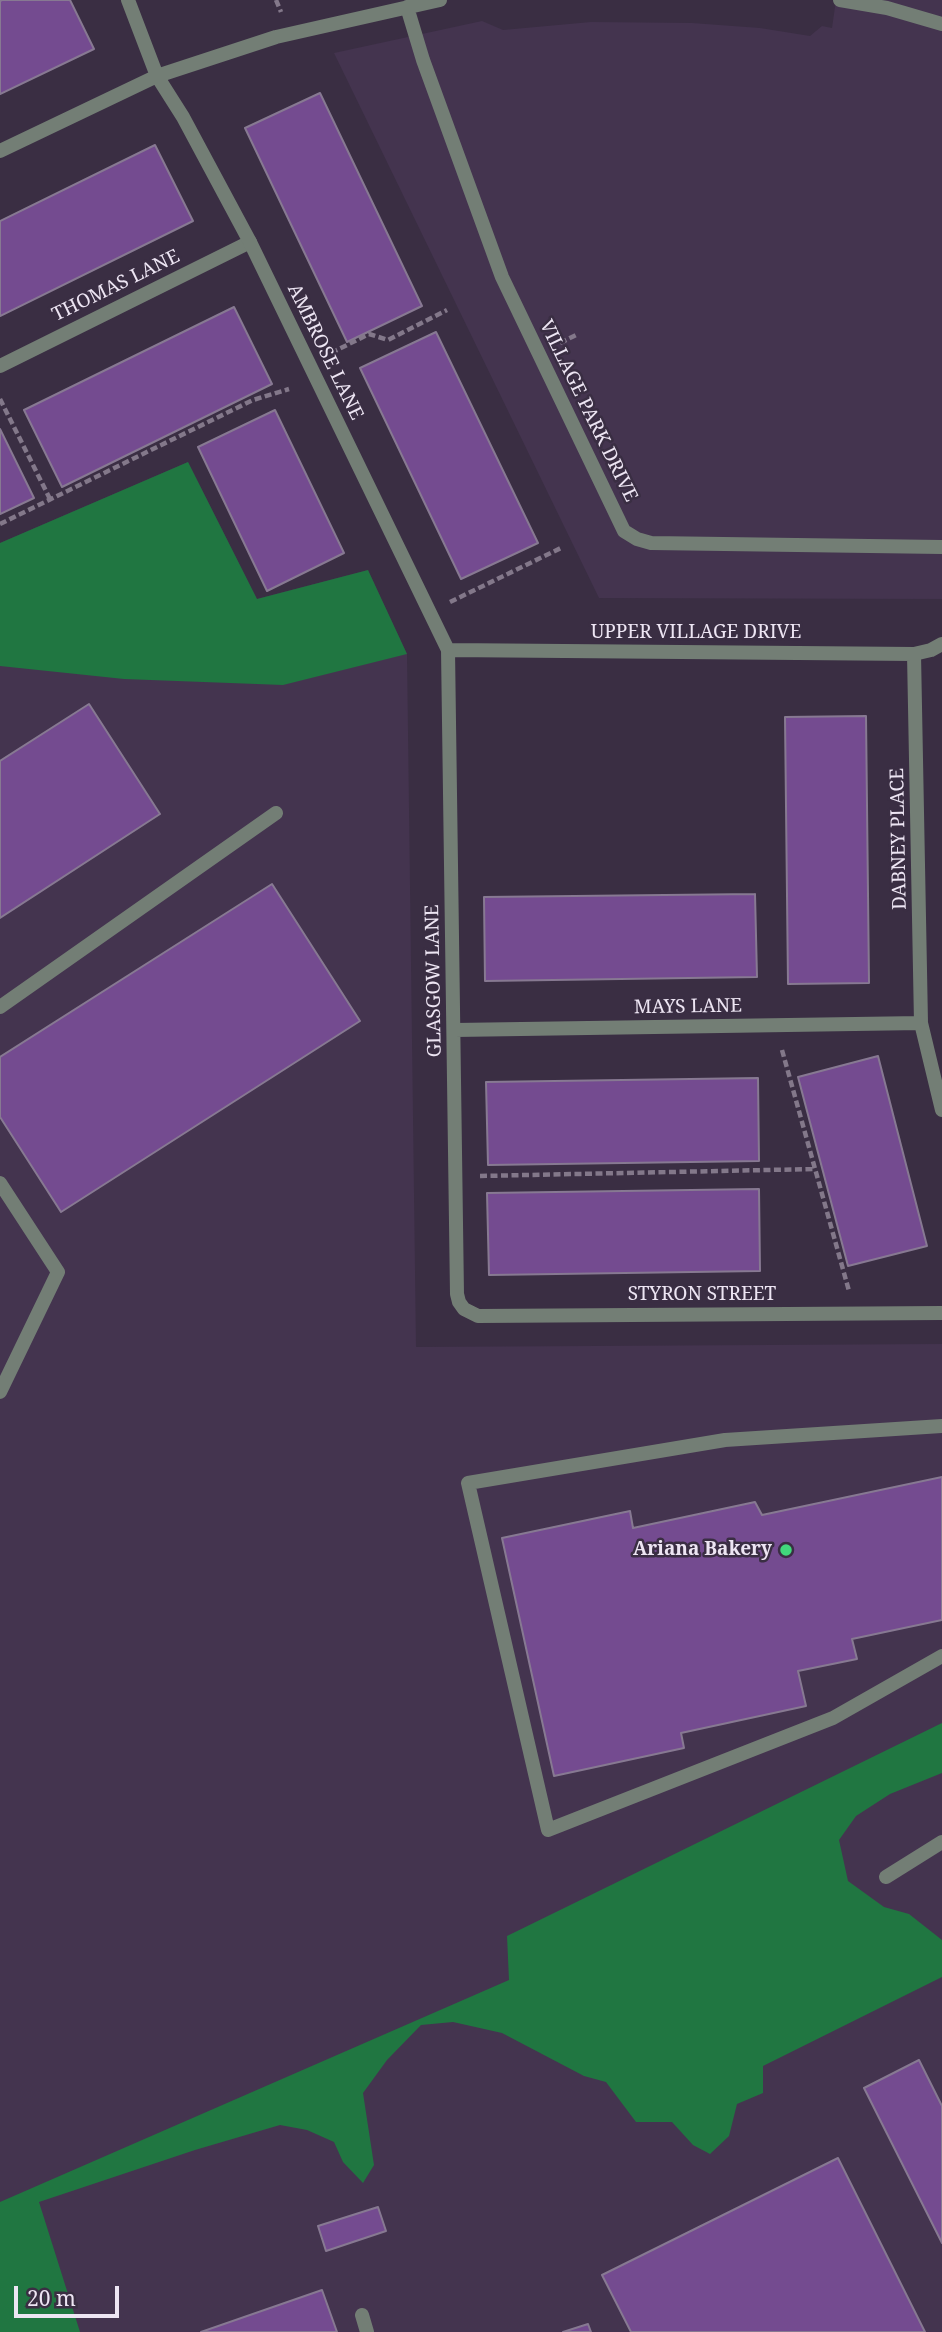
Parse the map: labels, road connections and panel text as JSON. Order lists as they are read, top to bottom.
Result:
{
  "streets": {
    "street": [
      "THOMAS LANE",
      "AMBROSE LANE",
      "VILLAGE PARK DRIVE",
      "UPPER VILLAGE DRIVE",
      "DABNEY PLACE",
      "GLASGOW LANE",
      "MAYS LANE",
      "STYRON STREET"
    ]
  },
  "crossings": [
    ["THOMAS LANE", "AMBROSE LANE"],
    ["AMBROSE LANE", "UPPER VILLAGE DRIVE"],
    ["AMBROSE LANE", "GLASGOW LANE"],
    ["UPPER VILLAGE DRIVE", "DABNEY PLACE"],
    ["UPPER VILLAGE DRIVE", "GLASGOW LANE"],
    ["DABNEY PLACE", "MAYS LANE"],
    ["GLASGOW LANE", "MAYS LANE"],
    ["GLASGOW LANE", "STYRON STREET"]
  ],
  "places": ["Ariana Bakery"],
  "scale_bar": "20 m"
}
